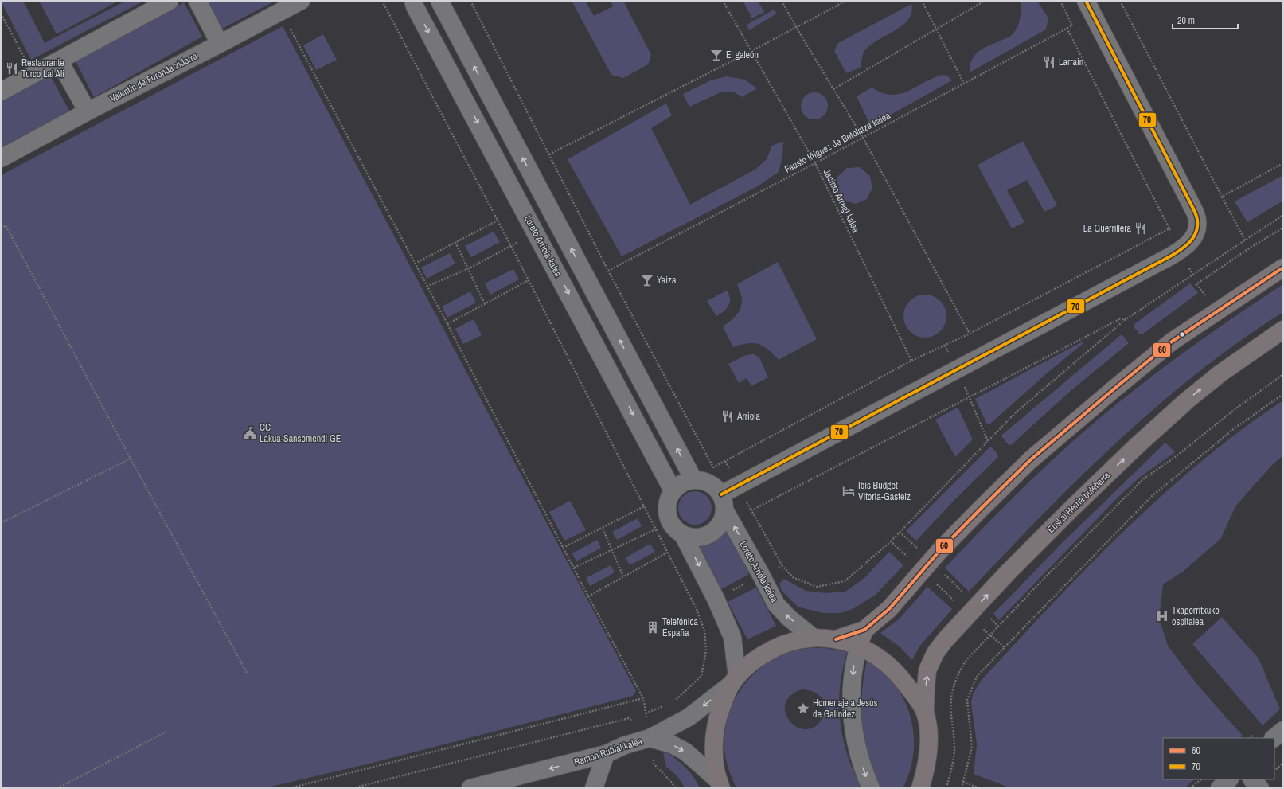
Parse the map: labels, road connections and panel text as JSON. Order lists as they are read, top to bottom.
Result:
{
  "streets": {
    "main road": ["Euskal Herria bulebarra"],
    "street": ["Valentin de Foronda zidorra", "Loreto Arriola kalea", "Ramon Rubial kalea"],
    "path": ["Fausto Iñiguez de Betolatza kalea", "Jacinto Arregi kalea"]
  },
  "crossings": [
    ["Fausto Iñiguez de Betolatza kalea", "Jacinto Arregi kalea"]
  ],
  "one_way": ["Ramon Rubial kalea"],
  "places": {
    "bar": ["El galeón", "Yaiza"],
    "restaurant": [
      "Larrain",
      "Restaurante Turco Lal Ali",
      "La Guerrillera",
      "Arriola"
    ],
    "public building": ["CC Lakua-Sansomendi GE"],
    "hotel": ["Ibis Budget Vitoria-Gasteiz"],
    "hospital": ["Txagorritxuko ospitalea"],
    "building": ["Telefónica España"],
    "place": ["Homenaje a Jesús de Galíndez"]
  },
  "lines": ["transit line 70", "transit line 60"],
  "legend": ["60", "70"],
  "scale_bar": "20 m"
}
